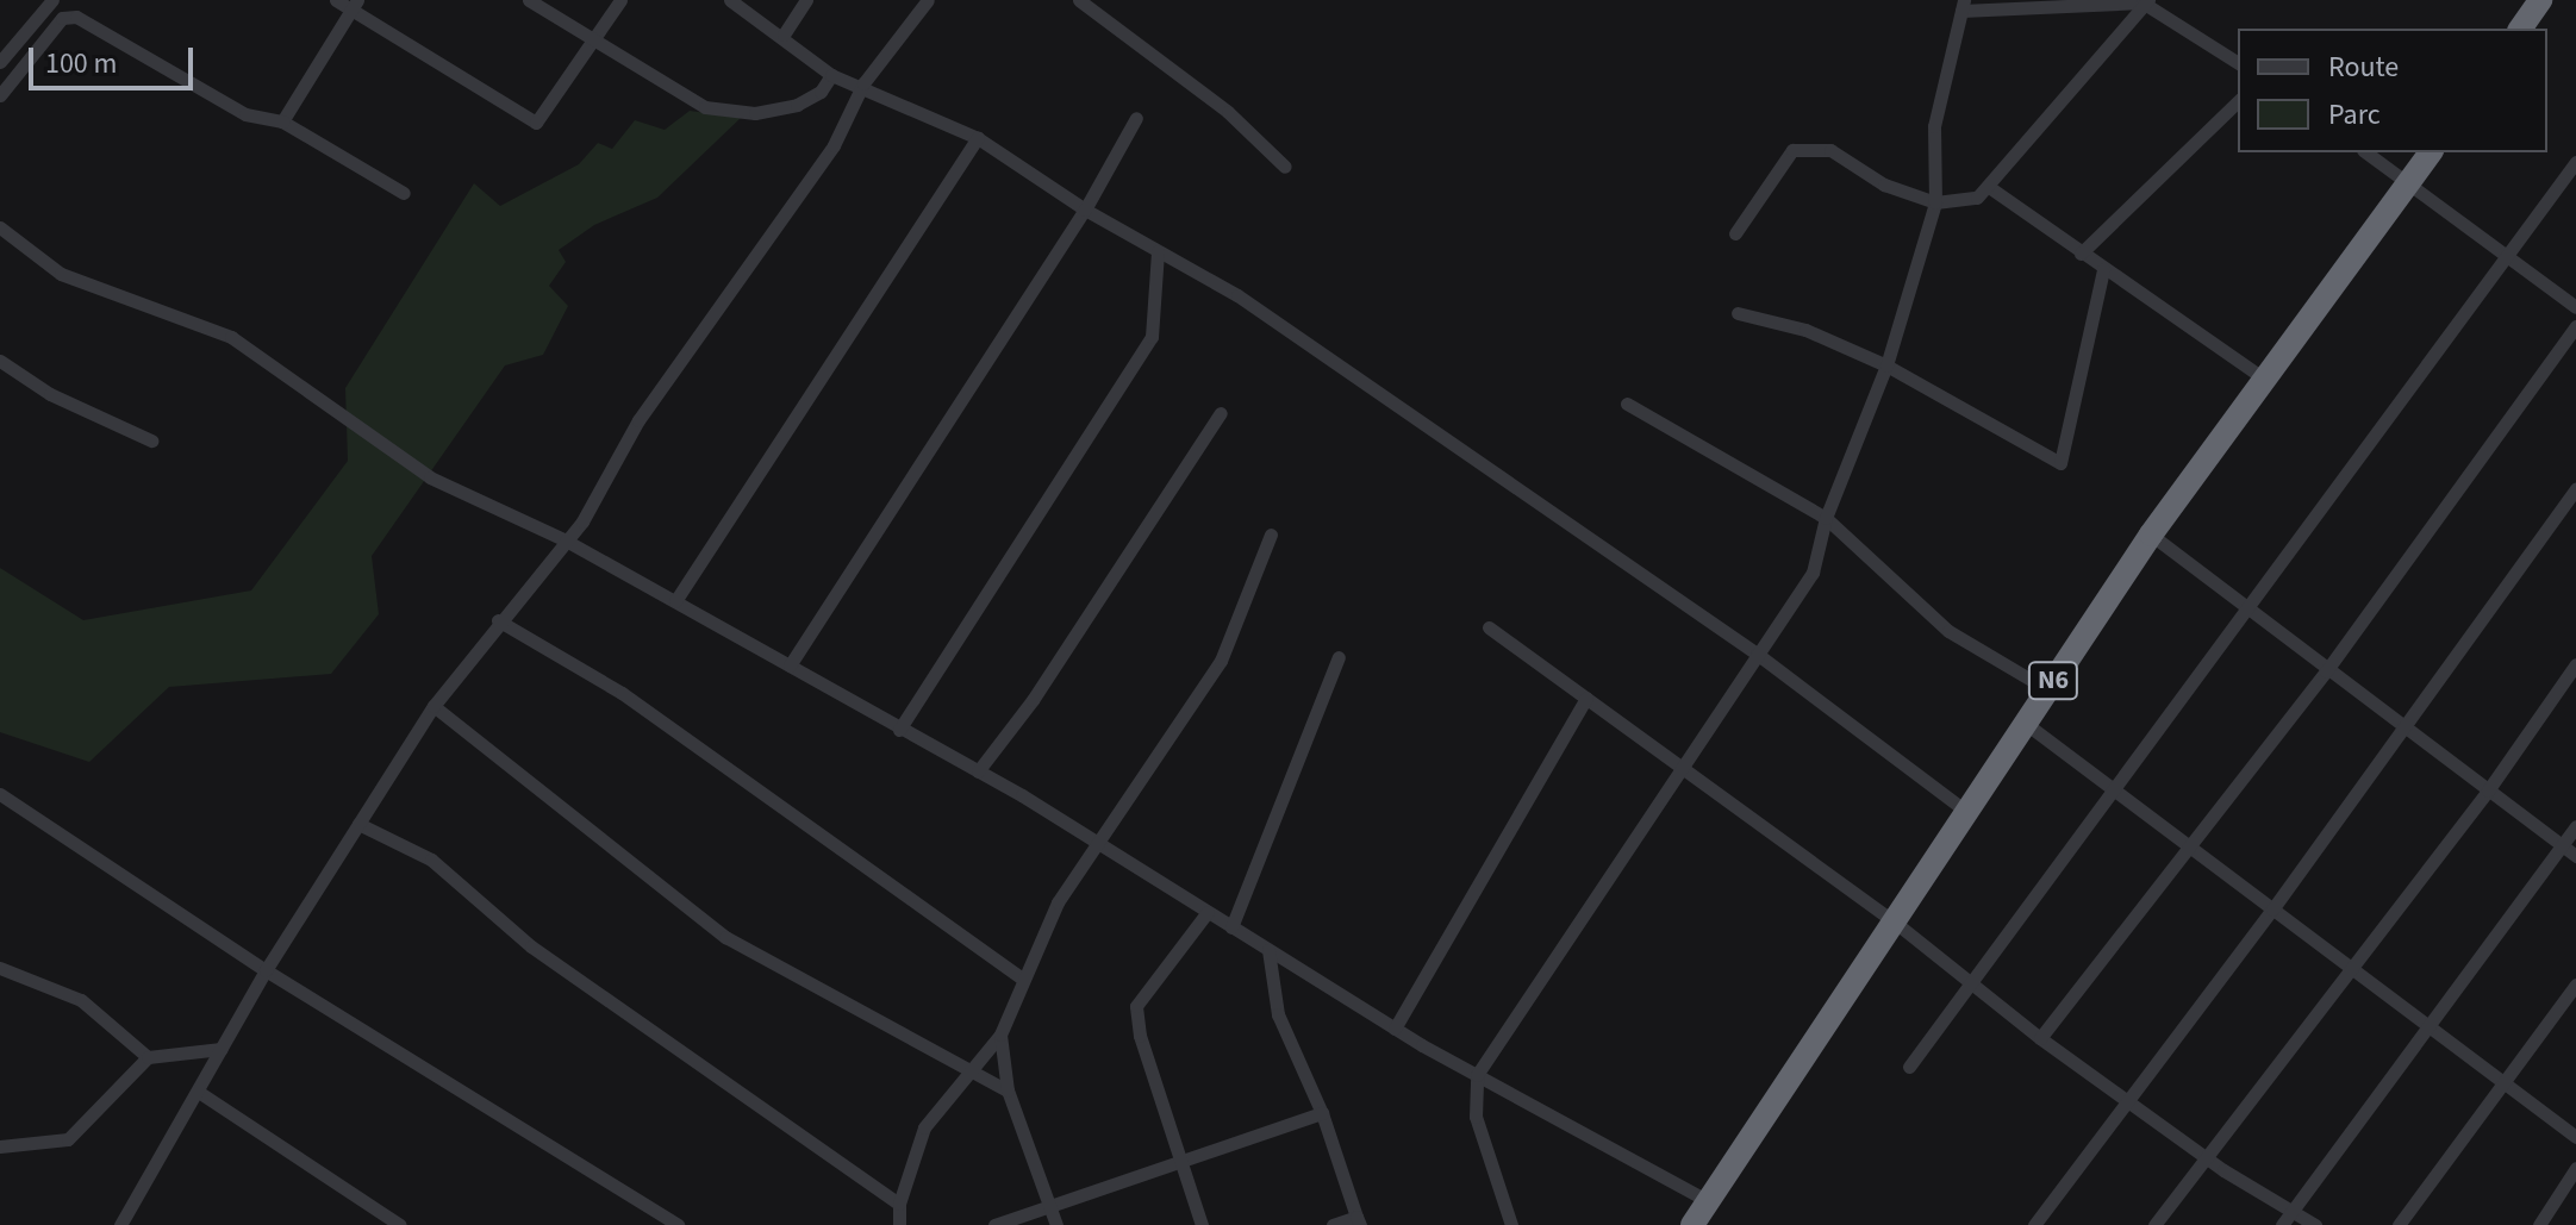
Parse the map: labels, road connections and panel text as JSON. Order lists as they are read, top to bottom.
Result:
{
  "streets": {
    "highway": ["N6"]
  },
  "legend": ["Route", "Parc"],
  "scale_bar": "100 m"
}
